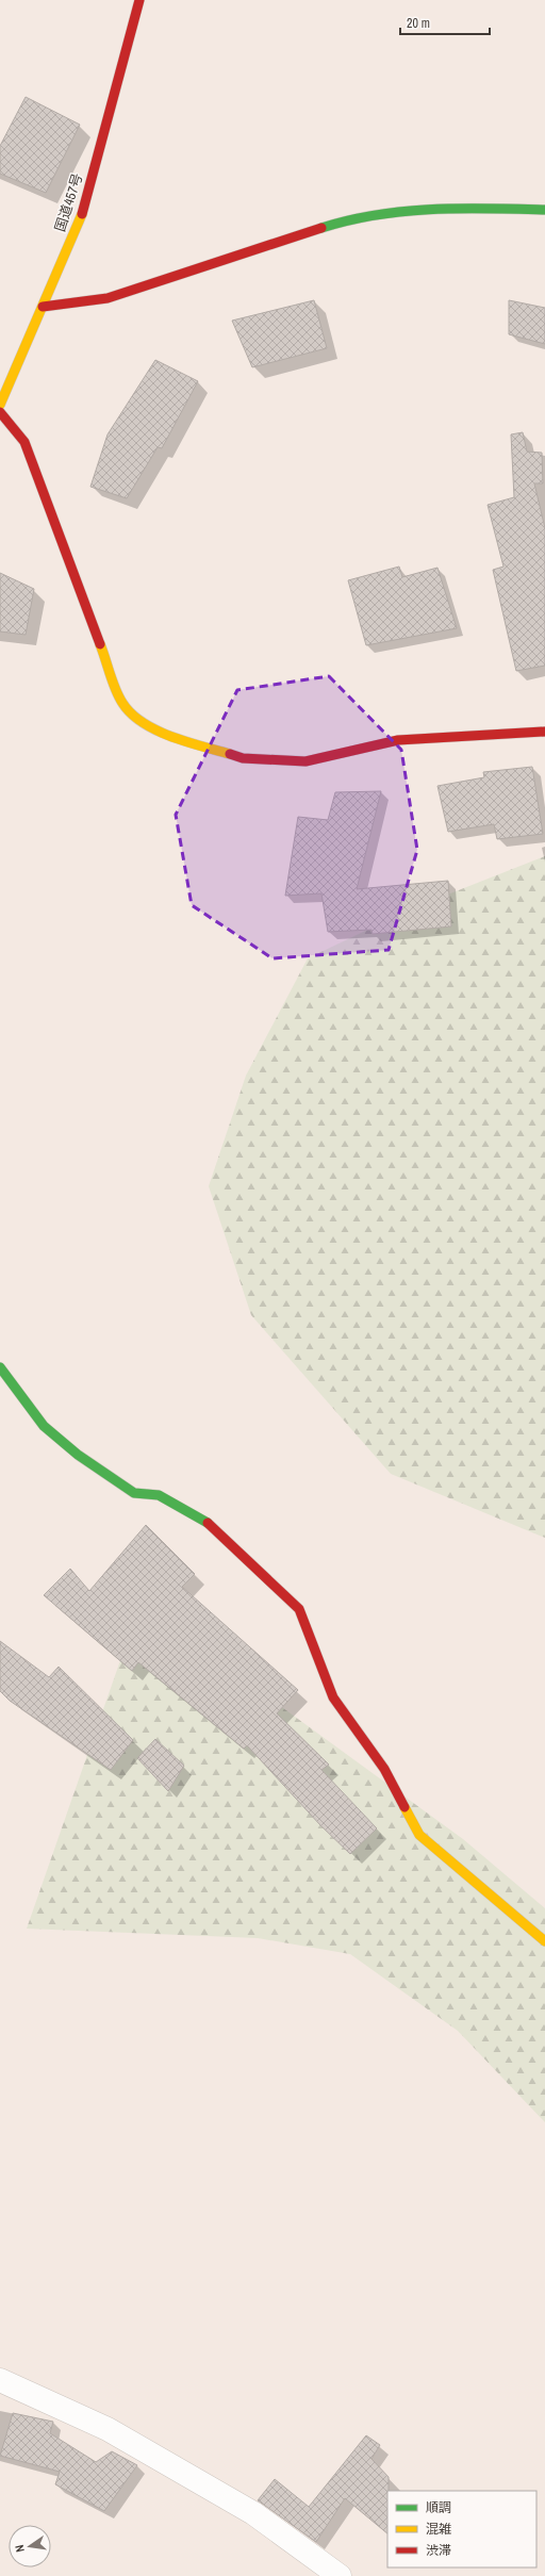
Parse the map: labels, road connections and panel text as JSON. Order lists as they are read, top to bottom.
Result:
{
  "streets": {
    "main road": ["国道457号"]
  },
  "legend": ["順調", "混雑", "渋滞"],
  "scale_bar": "20 m",
  "north": "left"
}
